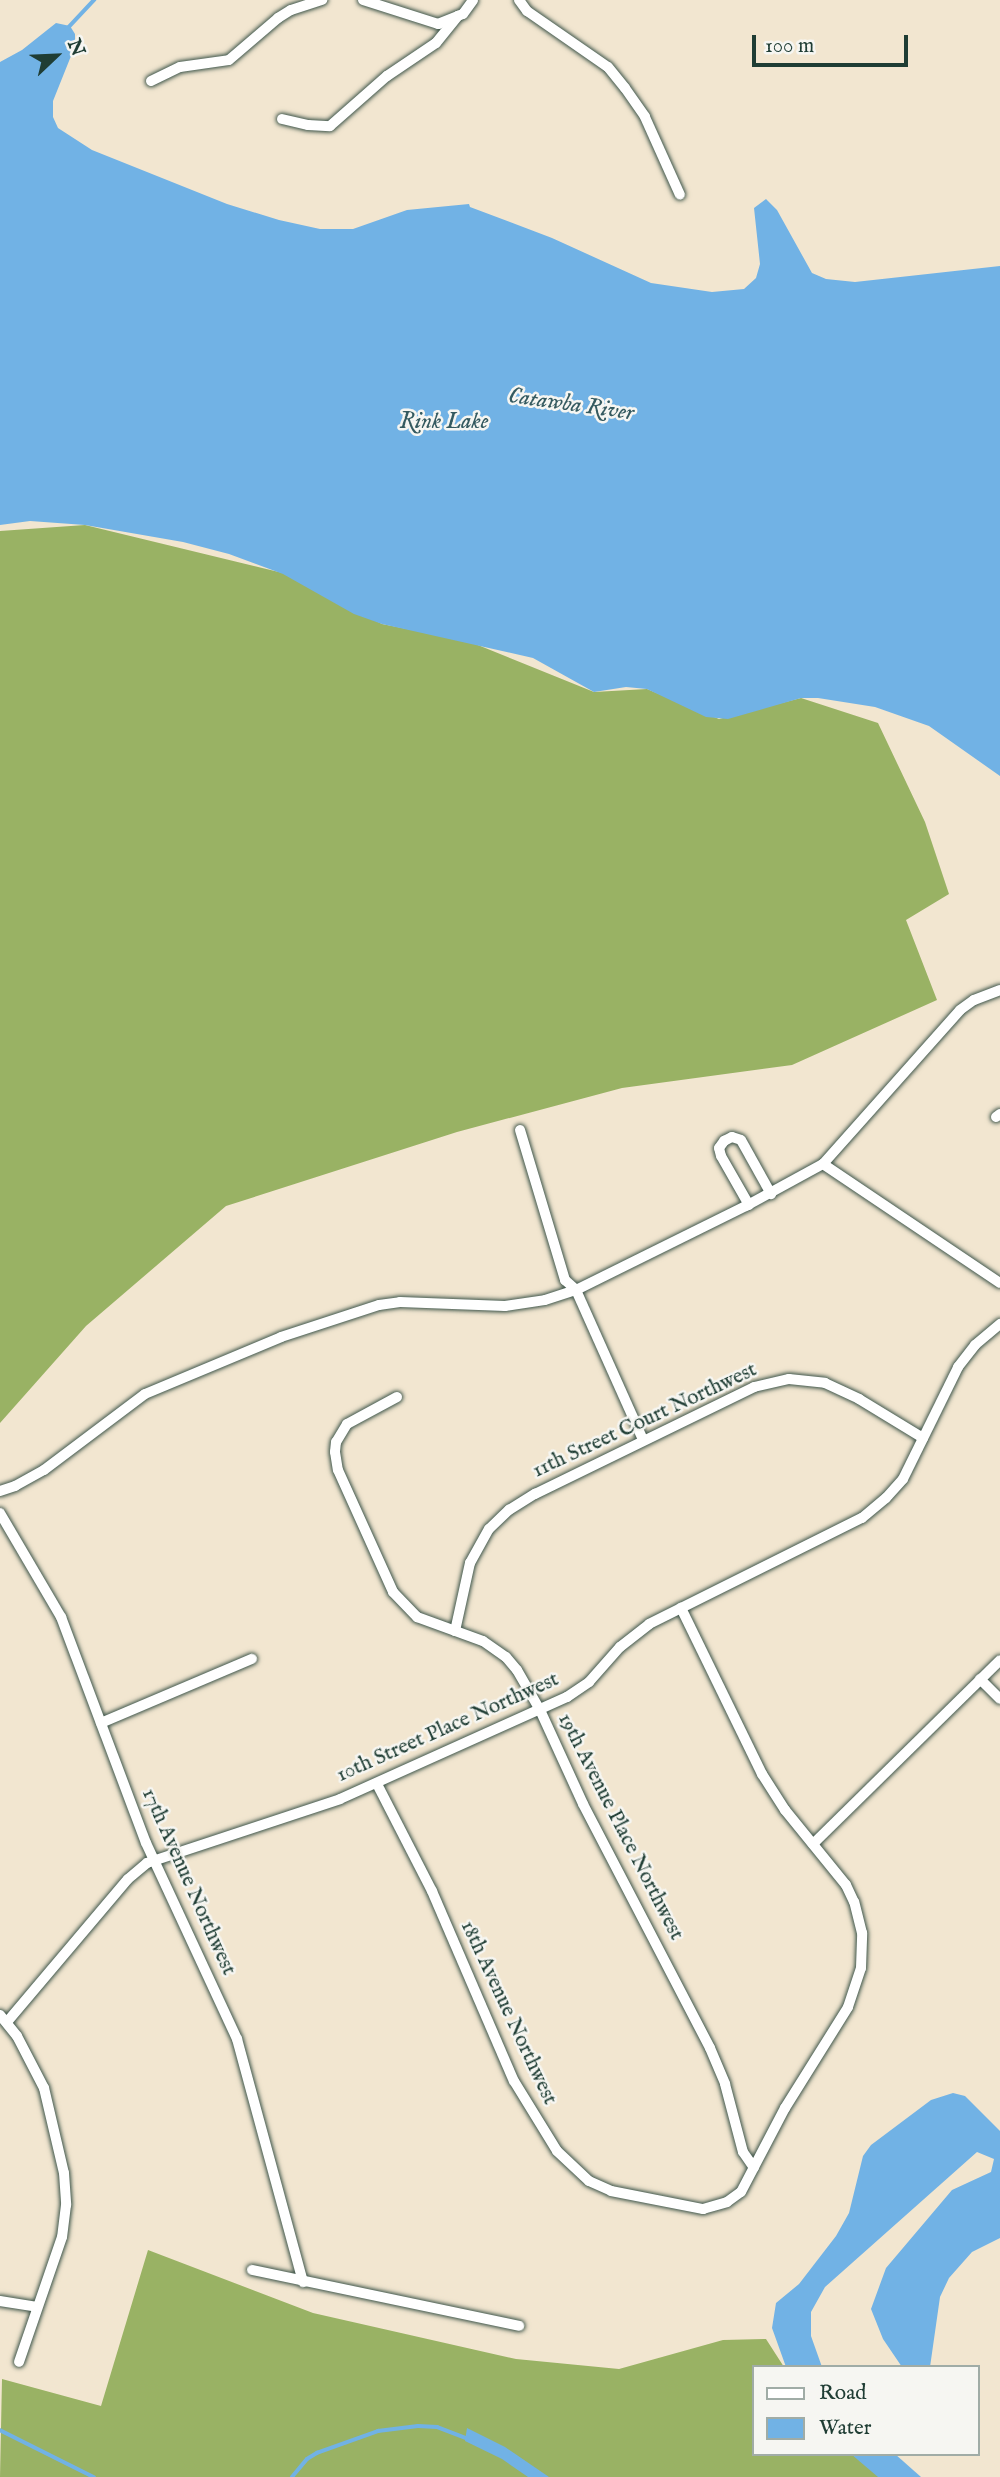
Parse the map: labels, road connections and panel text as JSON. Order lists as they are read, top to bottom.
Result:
{
  "streets": {
    "street": [
      "11th Street Court Northwest",
      "10th Street Place Northwest",
      "19th Avenue Place Northwest",
      "17th Avenue Northwest",
      "18th Avenue Northwest"
    ]
  },
  "crossings": [
    ["11th Street Court Northwest", "10th Street Place Northwest"],
    ["11th Street Court Northwest", "19th Avenue Place Northwest"],
    ["10th Street Place Northwest", "19th Avenue Place Northwest"],
    ["10th Street Place Northwest", "17th Avenue Northwest"],
    ["10th Street Place Northwest", "18th Avenue Northwest"],
    ["19th Avenue Place Northwest", "18th Avenue Northwest"]
  ],
  "water": ["Catawba River", "Rink Lake"],
  "legend": ["Road", "Water"],
  "scale_bar": "100 m",
  "north": "top right"
}
